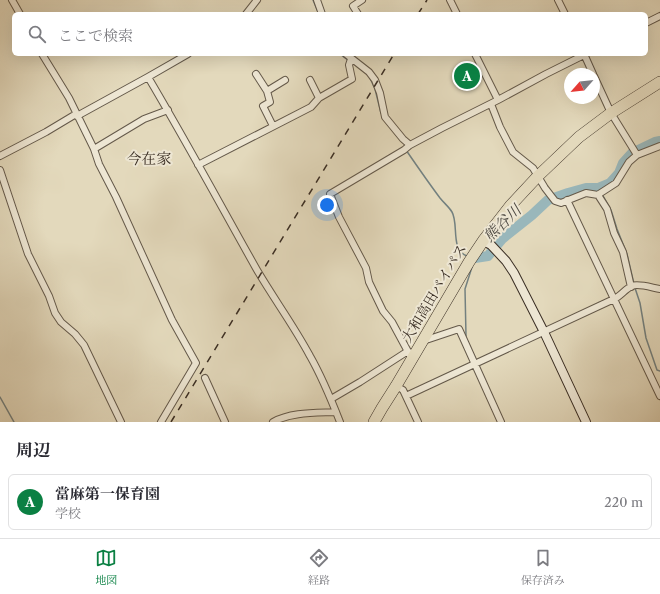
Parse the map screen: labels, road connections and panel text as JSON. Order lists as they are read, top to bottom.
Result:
{
  "streets": {
    "highway": ["大和高田バイパス"]
  },
  "districts": ["今在家"],
  "water": ["熊谷川"],
  "north": "bottom left",
  "page": {
    "search": "ここで検索",
    "pins": "A",
    "heading": "周辺",
    "list": [
      {
        "mark": "A",
        "name": "當麻第一保育園",
        "note": "学校",
        "value": "220 m"
      }
    ],
    "nav": ["地図", "経路", "保存済み"]
  }
}
